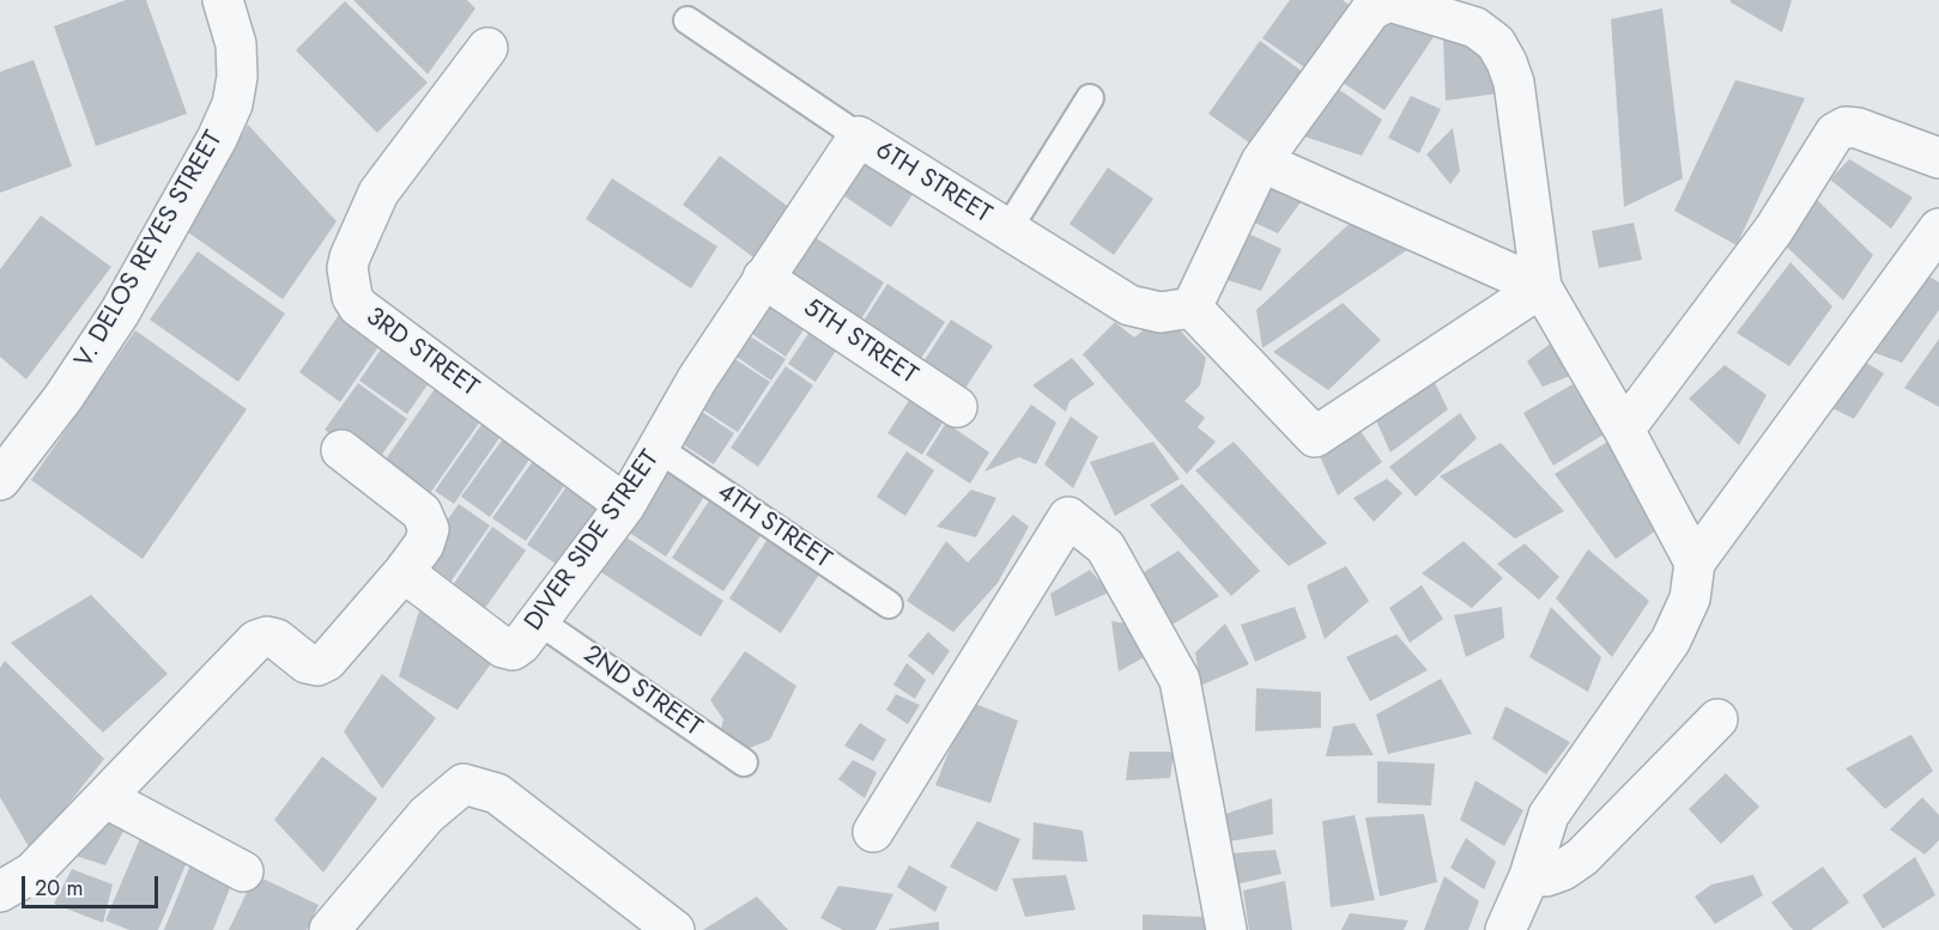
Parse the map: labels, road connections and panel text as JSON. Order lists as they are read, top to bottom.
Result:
{
  "streets": {
    "street": [
      "6TH STREET",
      "V. DELOS REYES STREET",
      "5TH STREET",
      "3RD STREET",
      "DIVER SIDE STREET"
    ],
    "lane": ["4TH STREET", "2ND STREET"]
  },
  "crossings": [
    ["6TH STREET", "DIVER SIDE STREET"],
    ["5TH STREET", "DIVER SIDE STREET"],
    ["3RD STREET", "DIVER SIDE STREET"],
    ["4TH STREET", "DIVER SIDE STREET"],
    ["DIVER SIDE STREET", "2ND STREET"]
  ],
  "scale_bar": "20 m"
}
